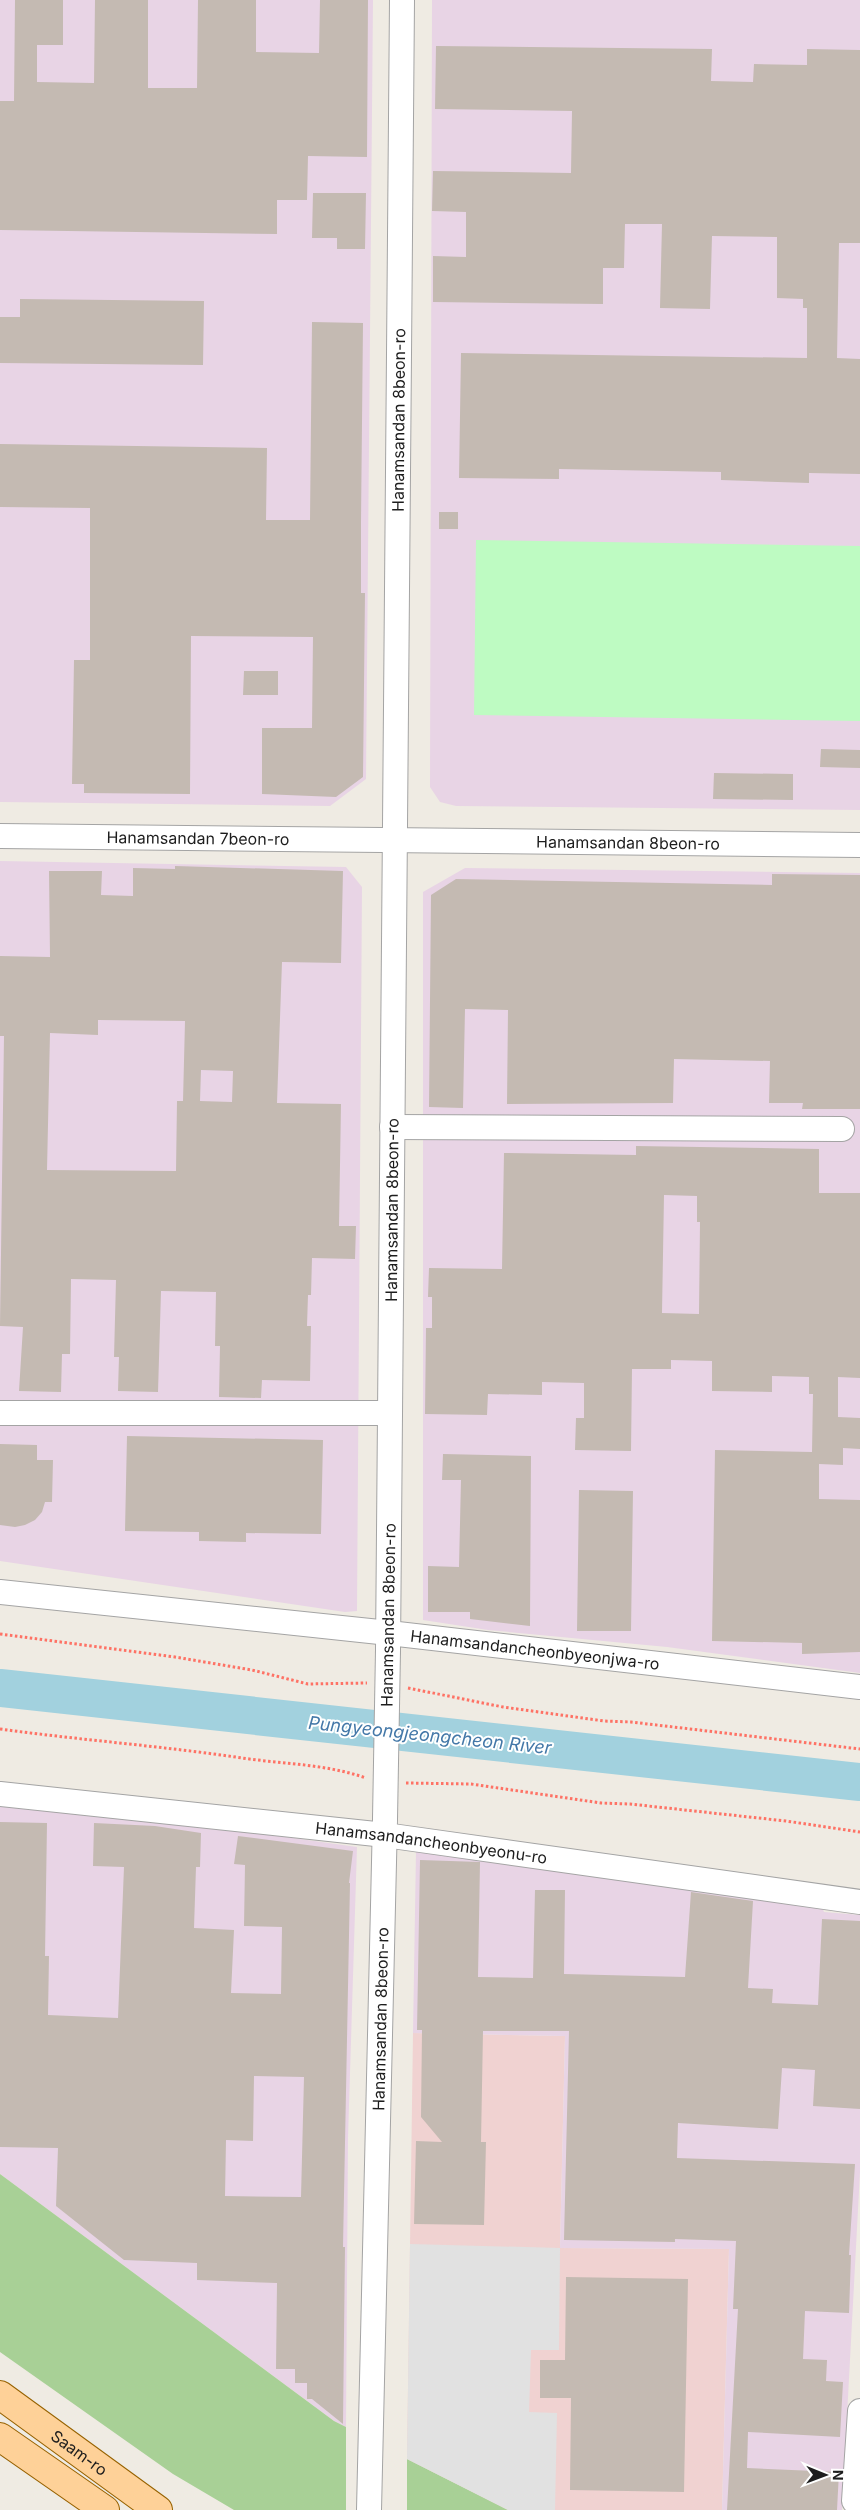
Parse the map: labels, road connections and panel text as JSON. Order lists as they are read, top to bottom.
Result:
{
  "streets": {
    "main road": ["Saam-ro"],
    "street": [
      "Hanamsandan 8beon-ro",
      "Hanamsandan 7beon-ro",
      "Hanamsandancheonbyeonjwa-ro",
      "Hanamsandancheonbyeonu-ro"
    ]
  },
  "crossings": [
    ["Hanamsandan 8beon-ro", "Hanamsandan 7beon-ro"],
    ["Hanamsandan 8beon-ro", "Hanamsandancheonbyeonjwa-ro"],
    ["Hanamsandan 8beon-ro", "Hanamsandancheonbyeonu-ro"]
  ],
  "water": ["Pungyeongjeongcheon River"],
  "north": "right"
}
